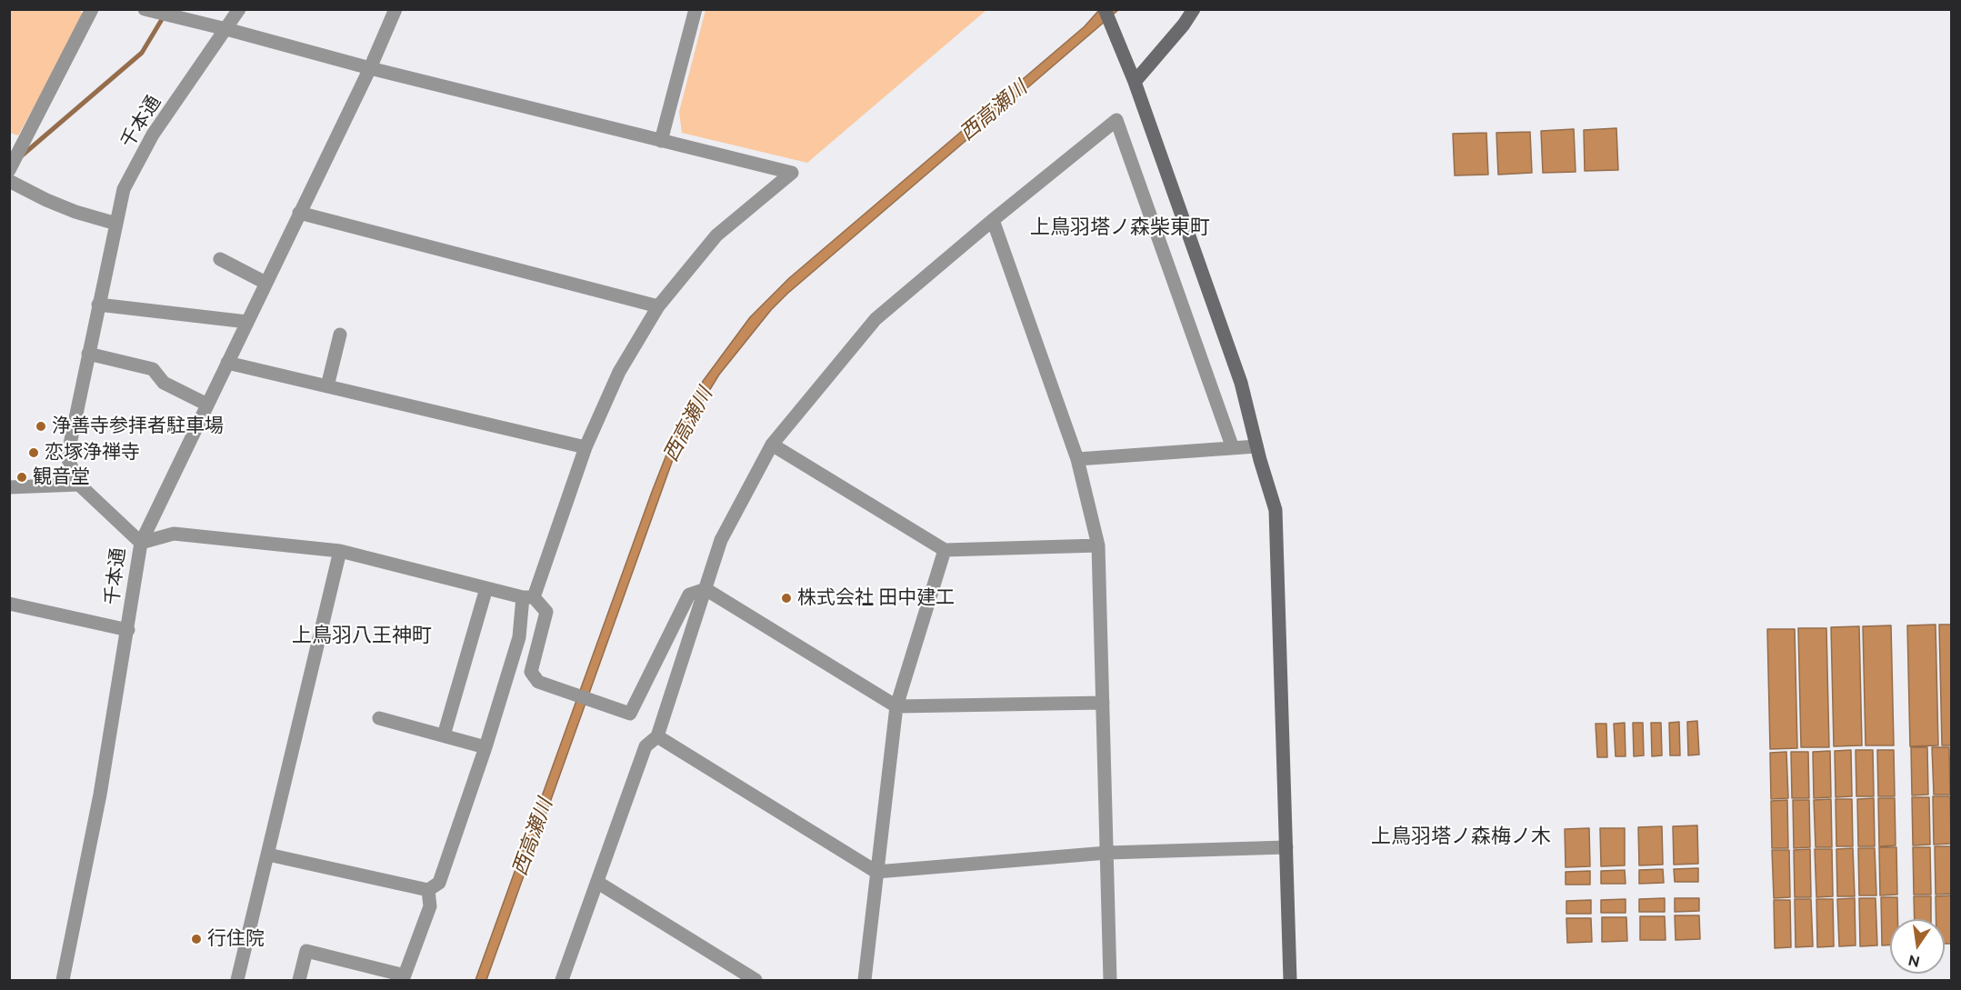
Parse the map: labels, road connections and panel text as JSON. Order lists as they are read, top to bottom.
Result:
{
  "streets": {
    "street": ["千本通"]
  },
  "districts": ["上鳥羽塔ノ森柴東町", "上鳥羽八王神町", "上鳥羽塔ノ森梅ノ木"],
  "water": ["西高瀬川"],
  "places": [
    "浄善寺参拝者駐車場",
    "恋塚浄禅寺",
    "観音堂",
    "株式会社 田中建工",
    "行住院"
  ],
  "north": "bottom"
}
